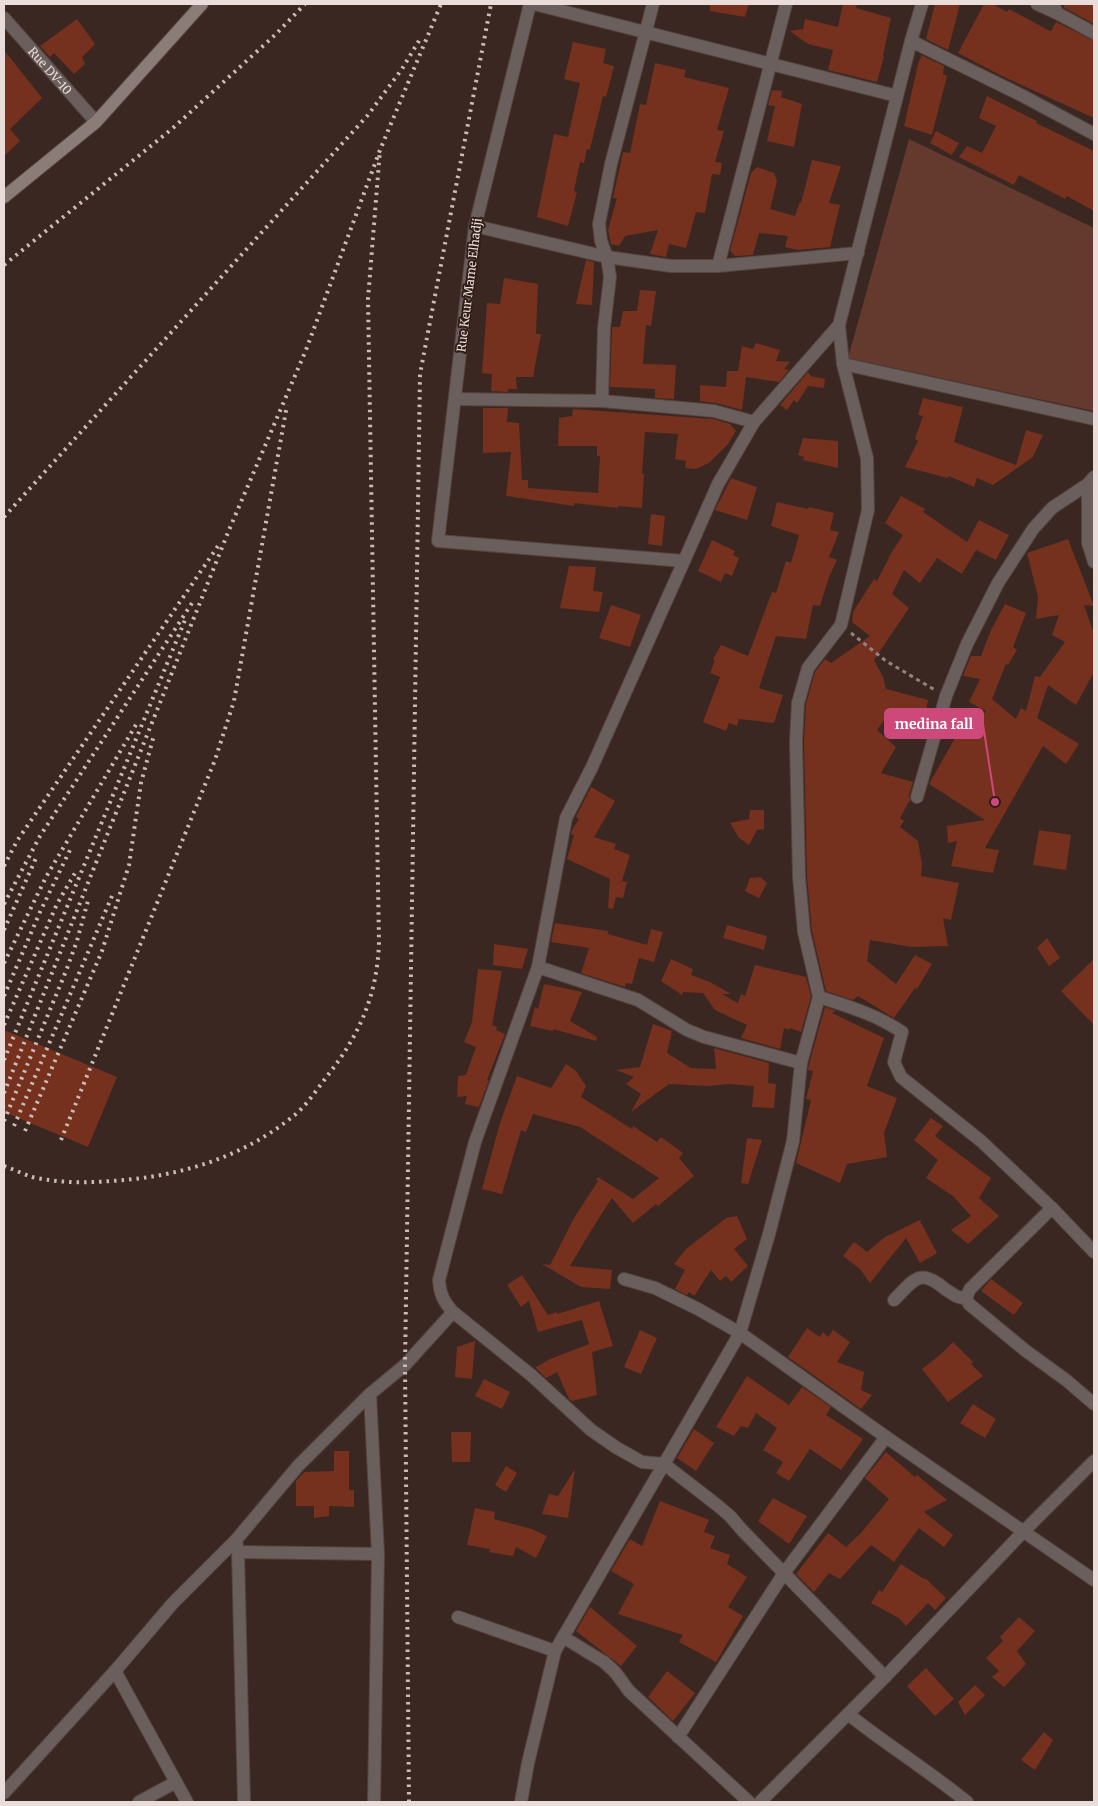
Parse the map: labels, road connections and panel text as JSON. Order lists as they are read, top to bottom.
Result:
{
  "streets": {
    "street": ["Rue DV-10", "Rue Keur Mame Elhadji"]
  },
  "places": ["medina fall"]
}
